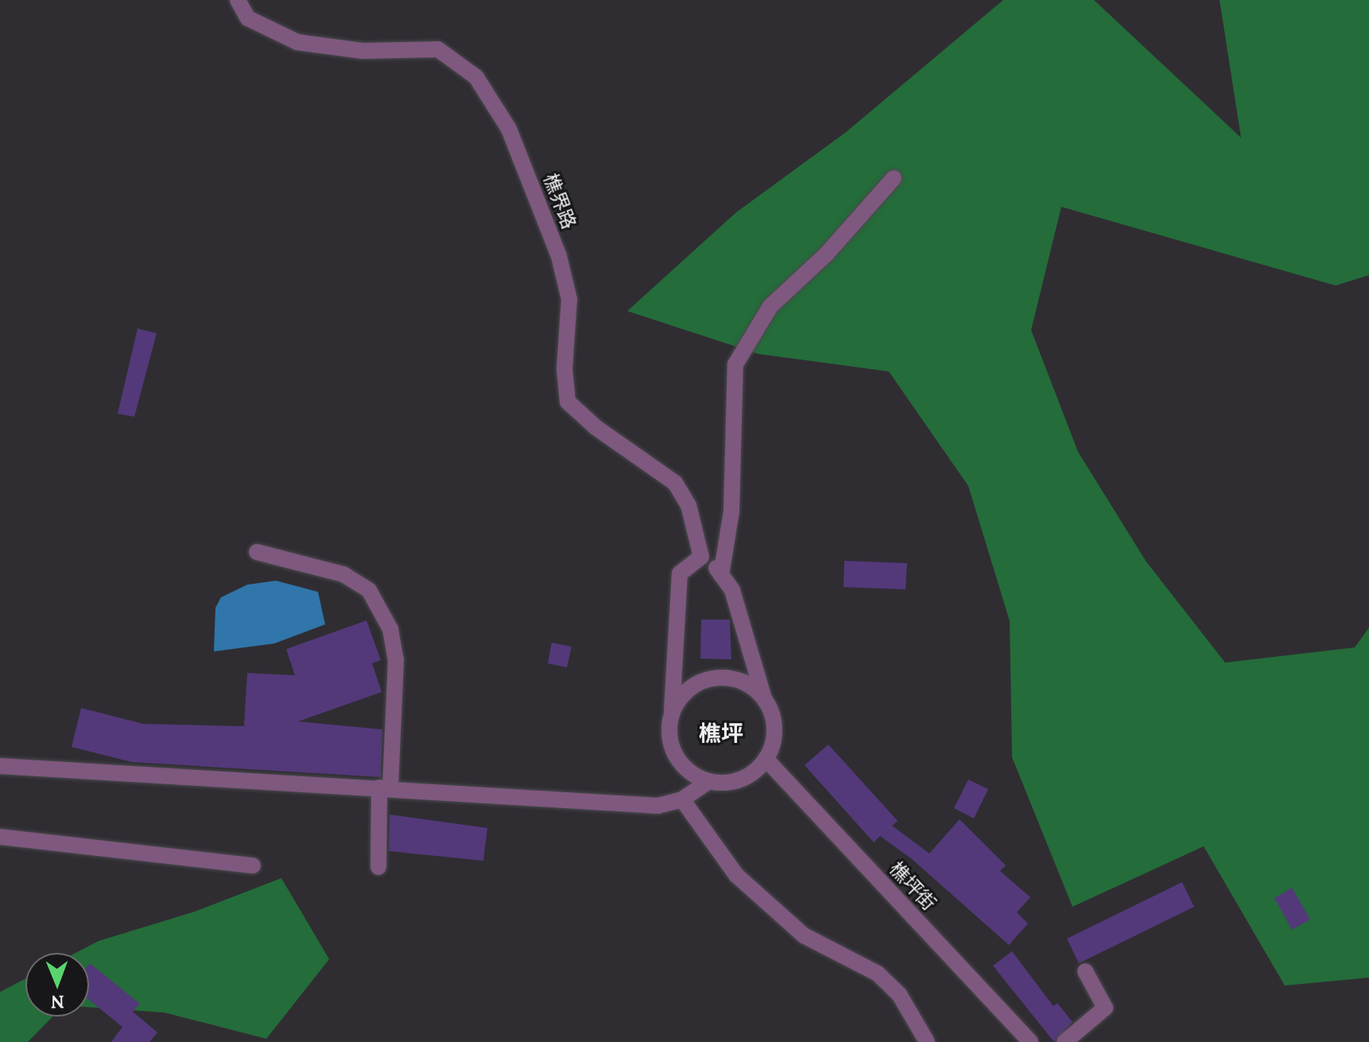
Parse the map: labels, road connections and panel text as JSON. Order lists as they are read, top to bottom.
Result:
{
  "streets": {
    "street": ["樵界路", "樵坪街"]
  },
  "districts": ["樵坪"],
  "north": "bottom"
}
